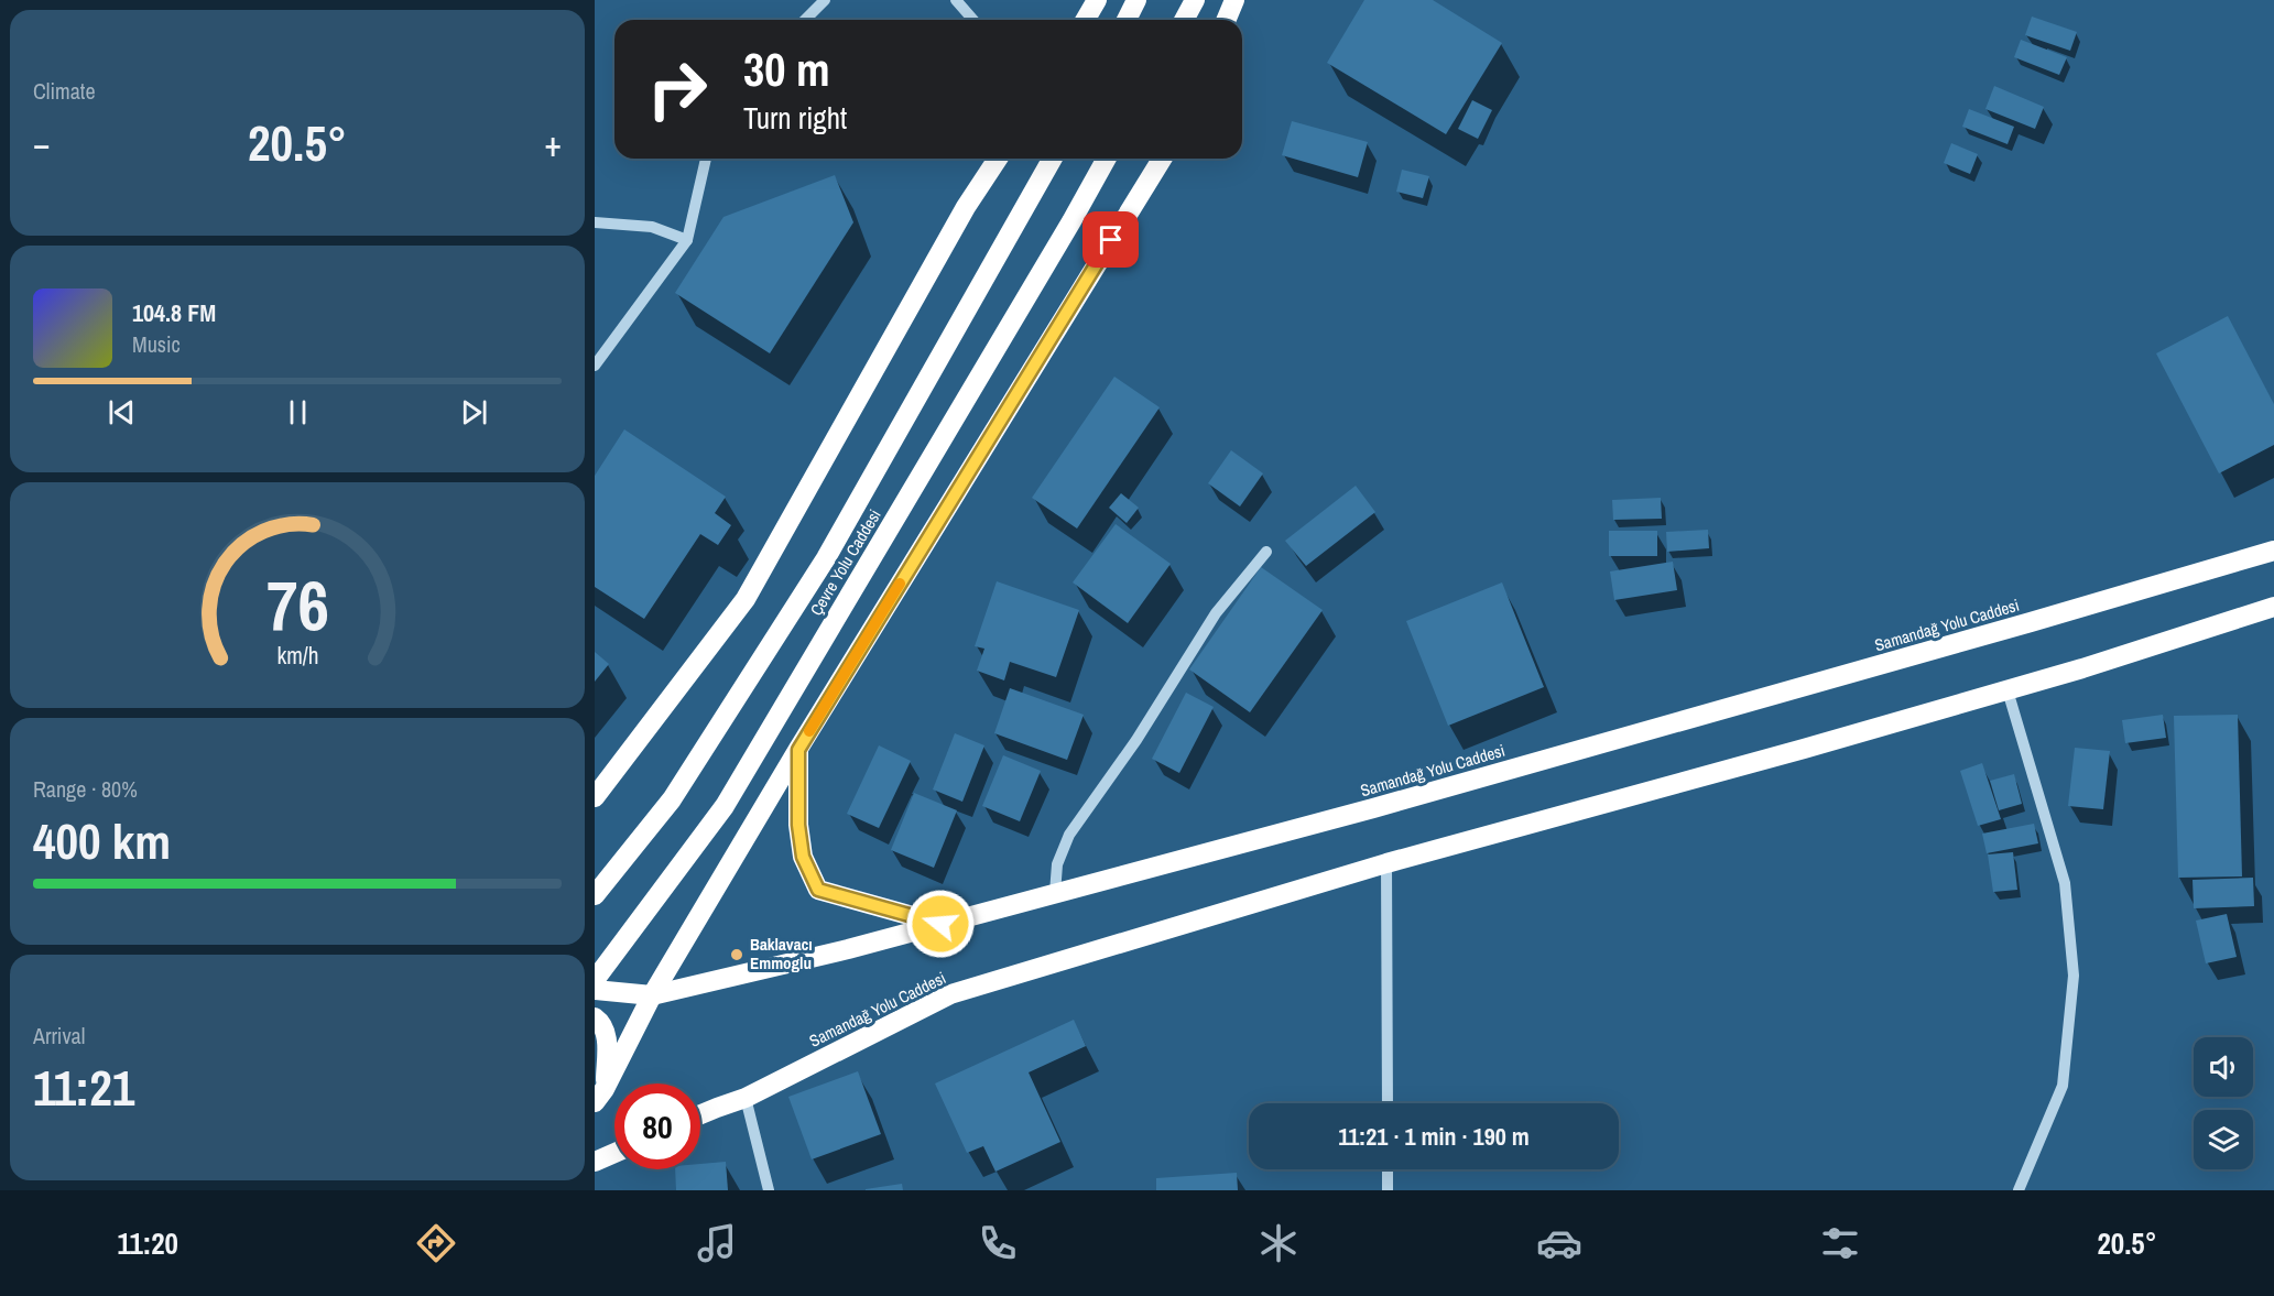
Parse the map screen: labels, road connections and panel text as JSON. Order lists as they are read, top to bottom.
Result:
{
  "streets": {
    "highway": ["Çevre Yolu Caddesi", "Samandağ Yolu Caddesi"]
  },
  "places": ["Baklavacı Emmoglu"],
  "page": {
    "tile": [
      "Climate",
      ["Range · 80%", "400 km"],
      ["Arrival", "11:21"]
    ],
    "turn": ["30 m", "Turn right"],
    "heat": ["−", "20.5°", "+"],
    "song": ["104.8 FM", "Music"],
    "limit": "80",
    "trip": "11:21 · 1 min · 190 m",
    "tabs": ["11:20", "20.5°"],
    "gauge": ["76", "km/h"]
  }
}
